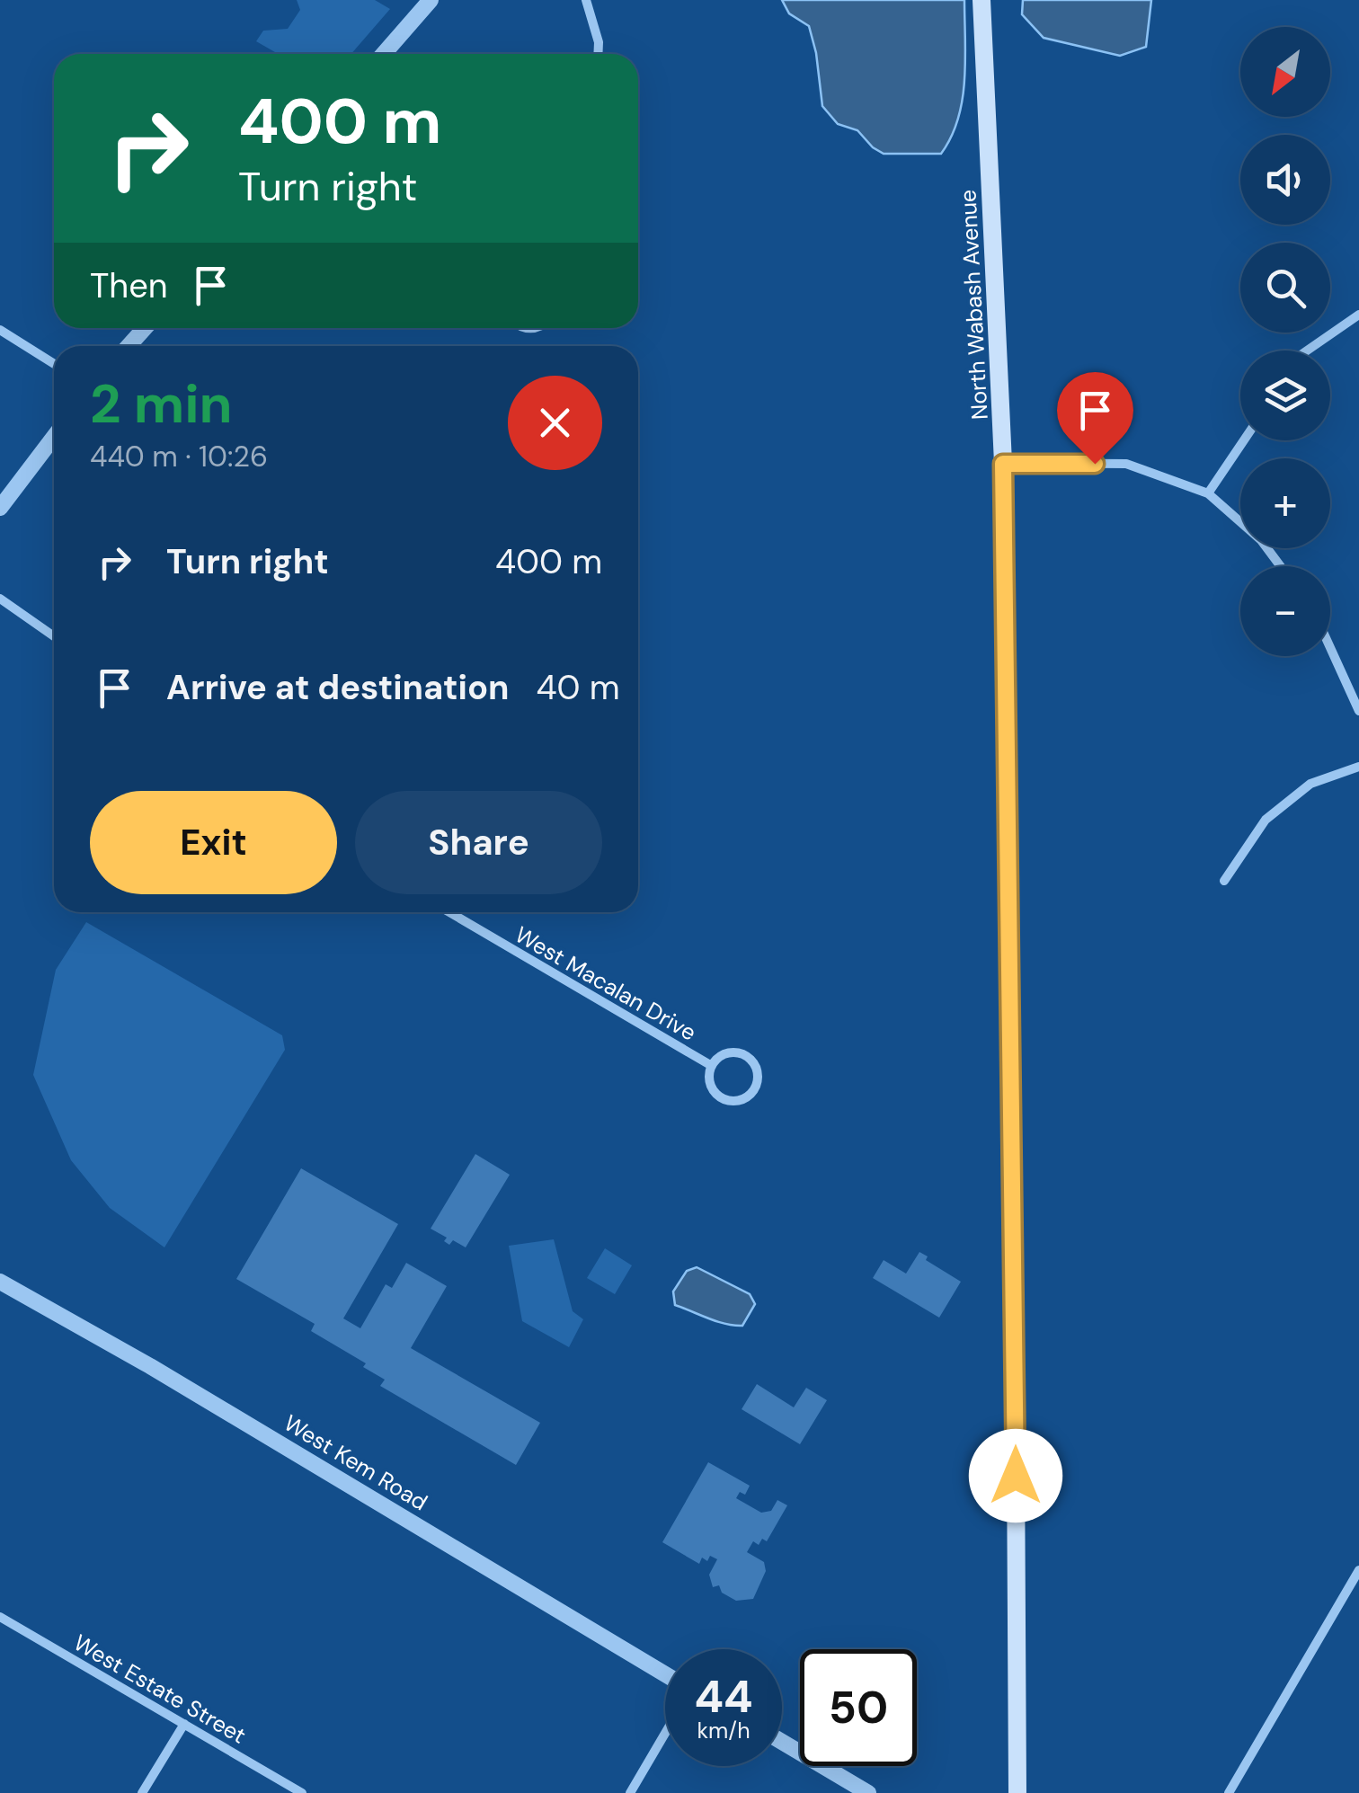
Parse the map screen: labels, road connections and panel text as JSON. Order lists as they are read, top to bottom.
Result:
{
  "streets": {
    "main road": ["North Wabash Avenue"],
    "street": ["West Macalan Drive", "West Kem Road", "West Estate Street"]
  },
  "north": "bottom left",
  "page": {
    "map_buttons": ["+", "−"],
    "turn": ["400 m", "Turn right"],
    "then": "Then",
    "heading": ["2 min", "440 m · 10:26"],
    "list": [
      {
        "name": "Turn right",
        "value": "400 m"
      },
      {
        "name": "Arrive at destination",
        "value": "40 m"
      }
    ],
    "buttons": ["Exit", "Share"],
    "speed": "44 km/h",
    "limit": "50"
  }
}
